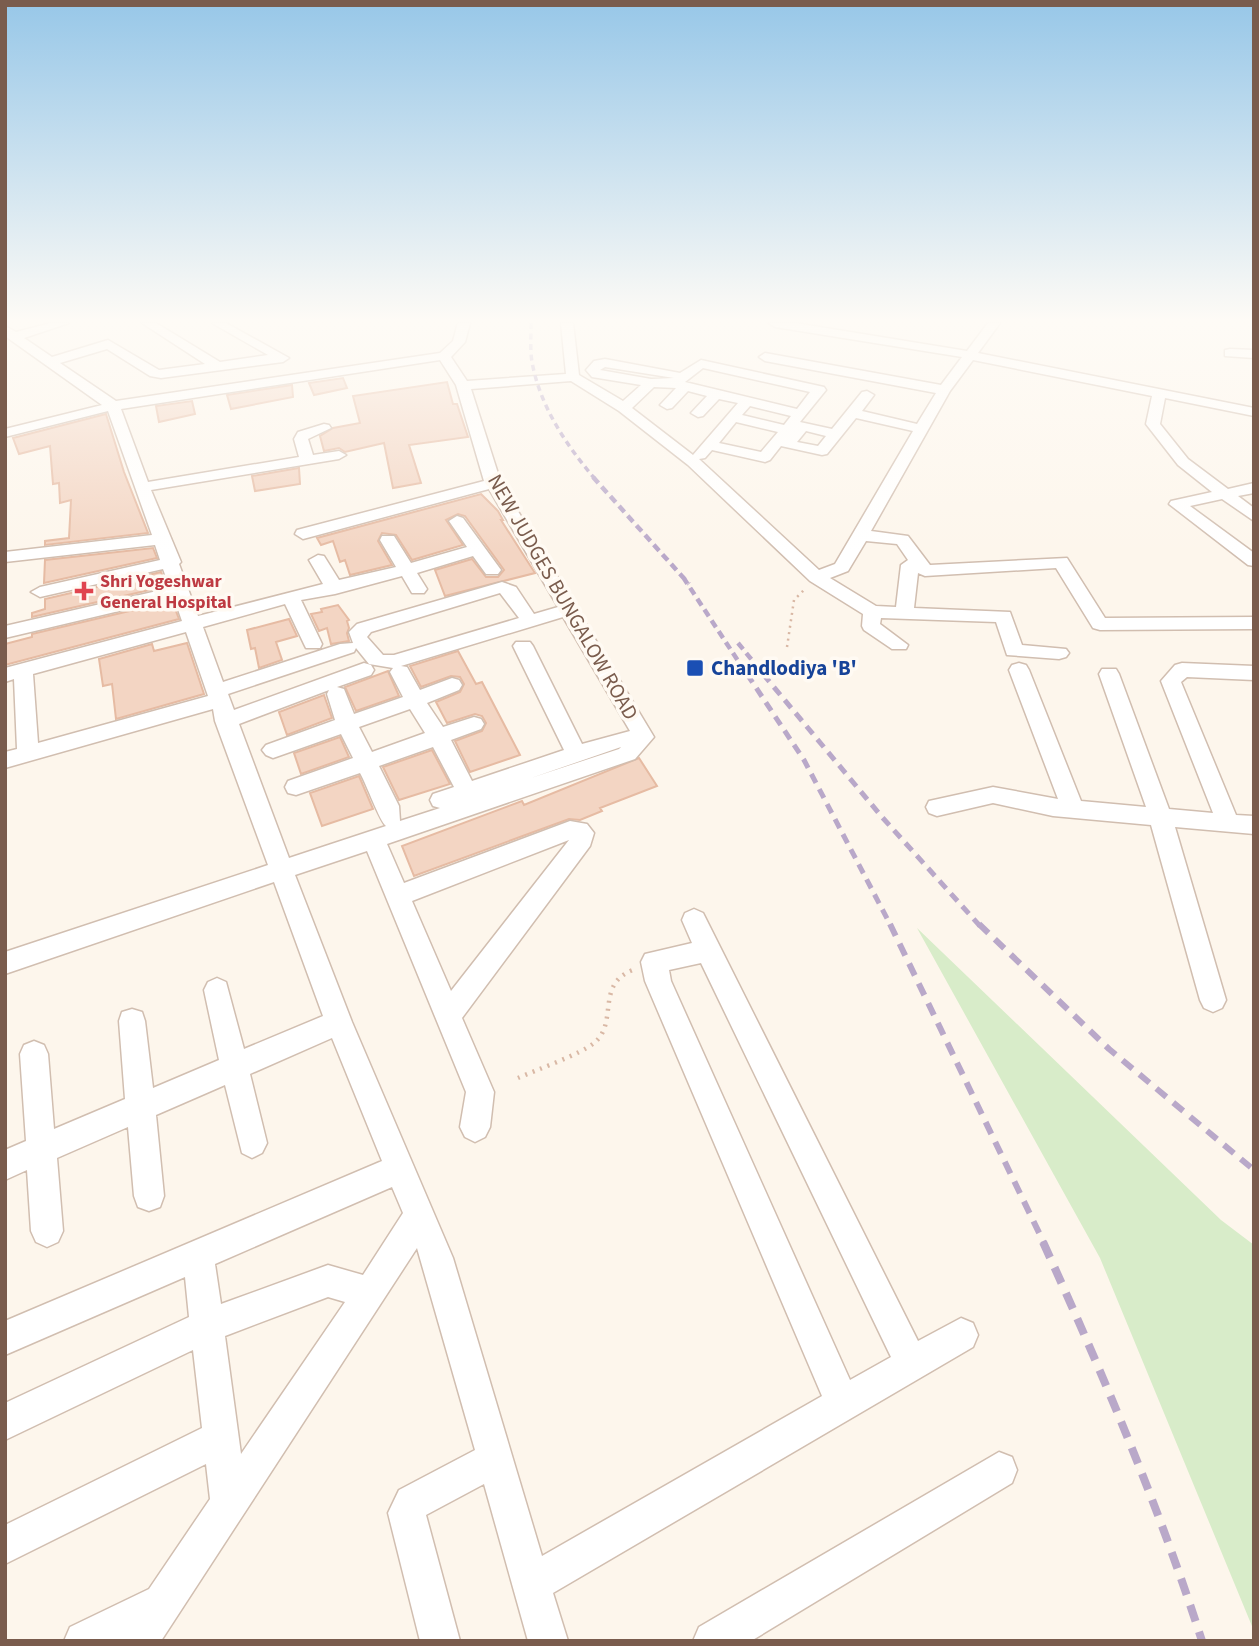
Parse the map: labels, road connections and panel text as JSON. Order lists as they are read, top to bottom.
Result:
{
  "streets": {
    "street": ["NEW JUDGES BUNGALOW ROAD"]
  },
  "places": {
    "health": ["Shri Yogeshwar General Hospital"],
    "transit": ["Chandlodiya 'B'"]
  }
}
